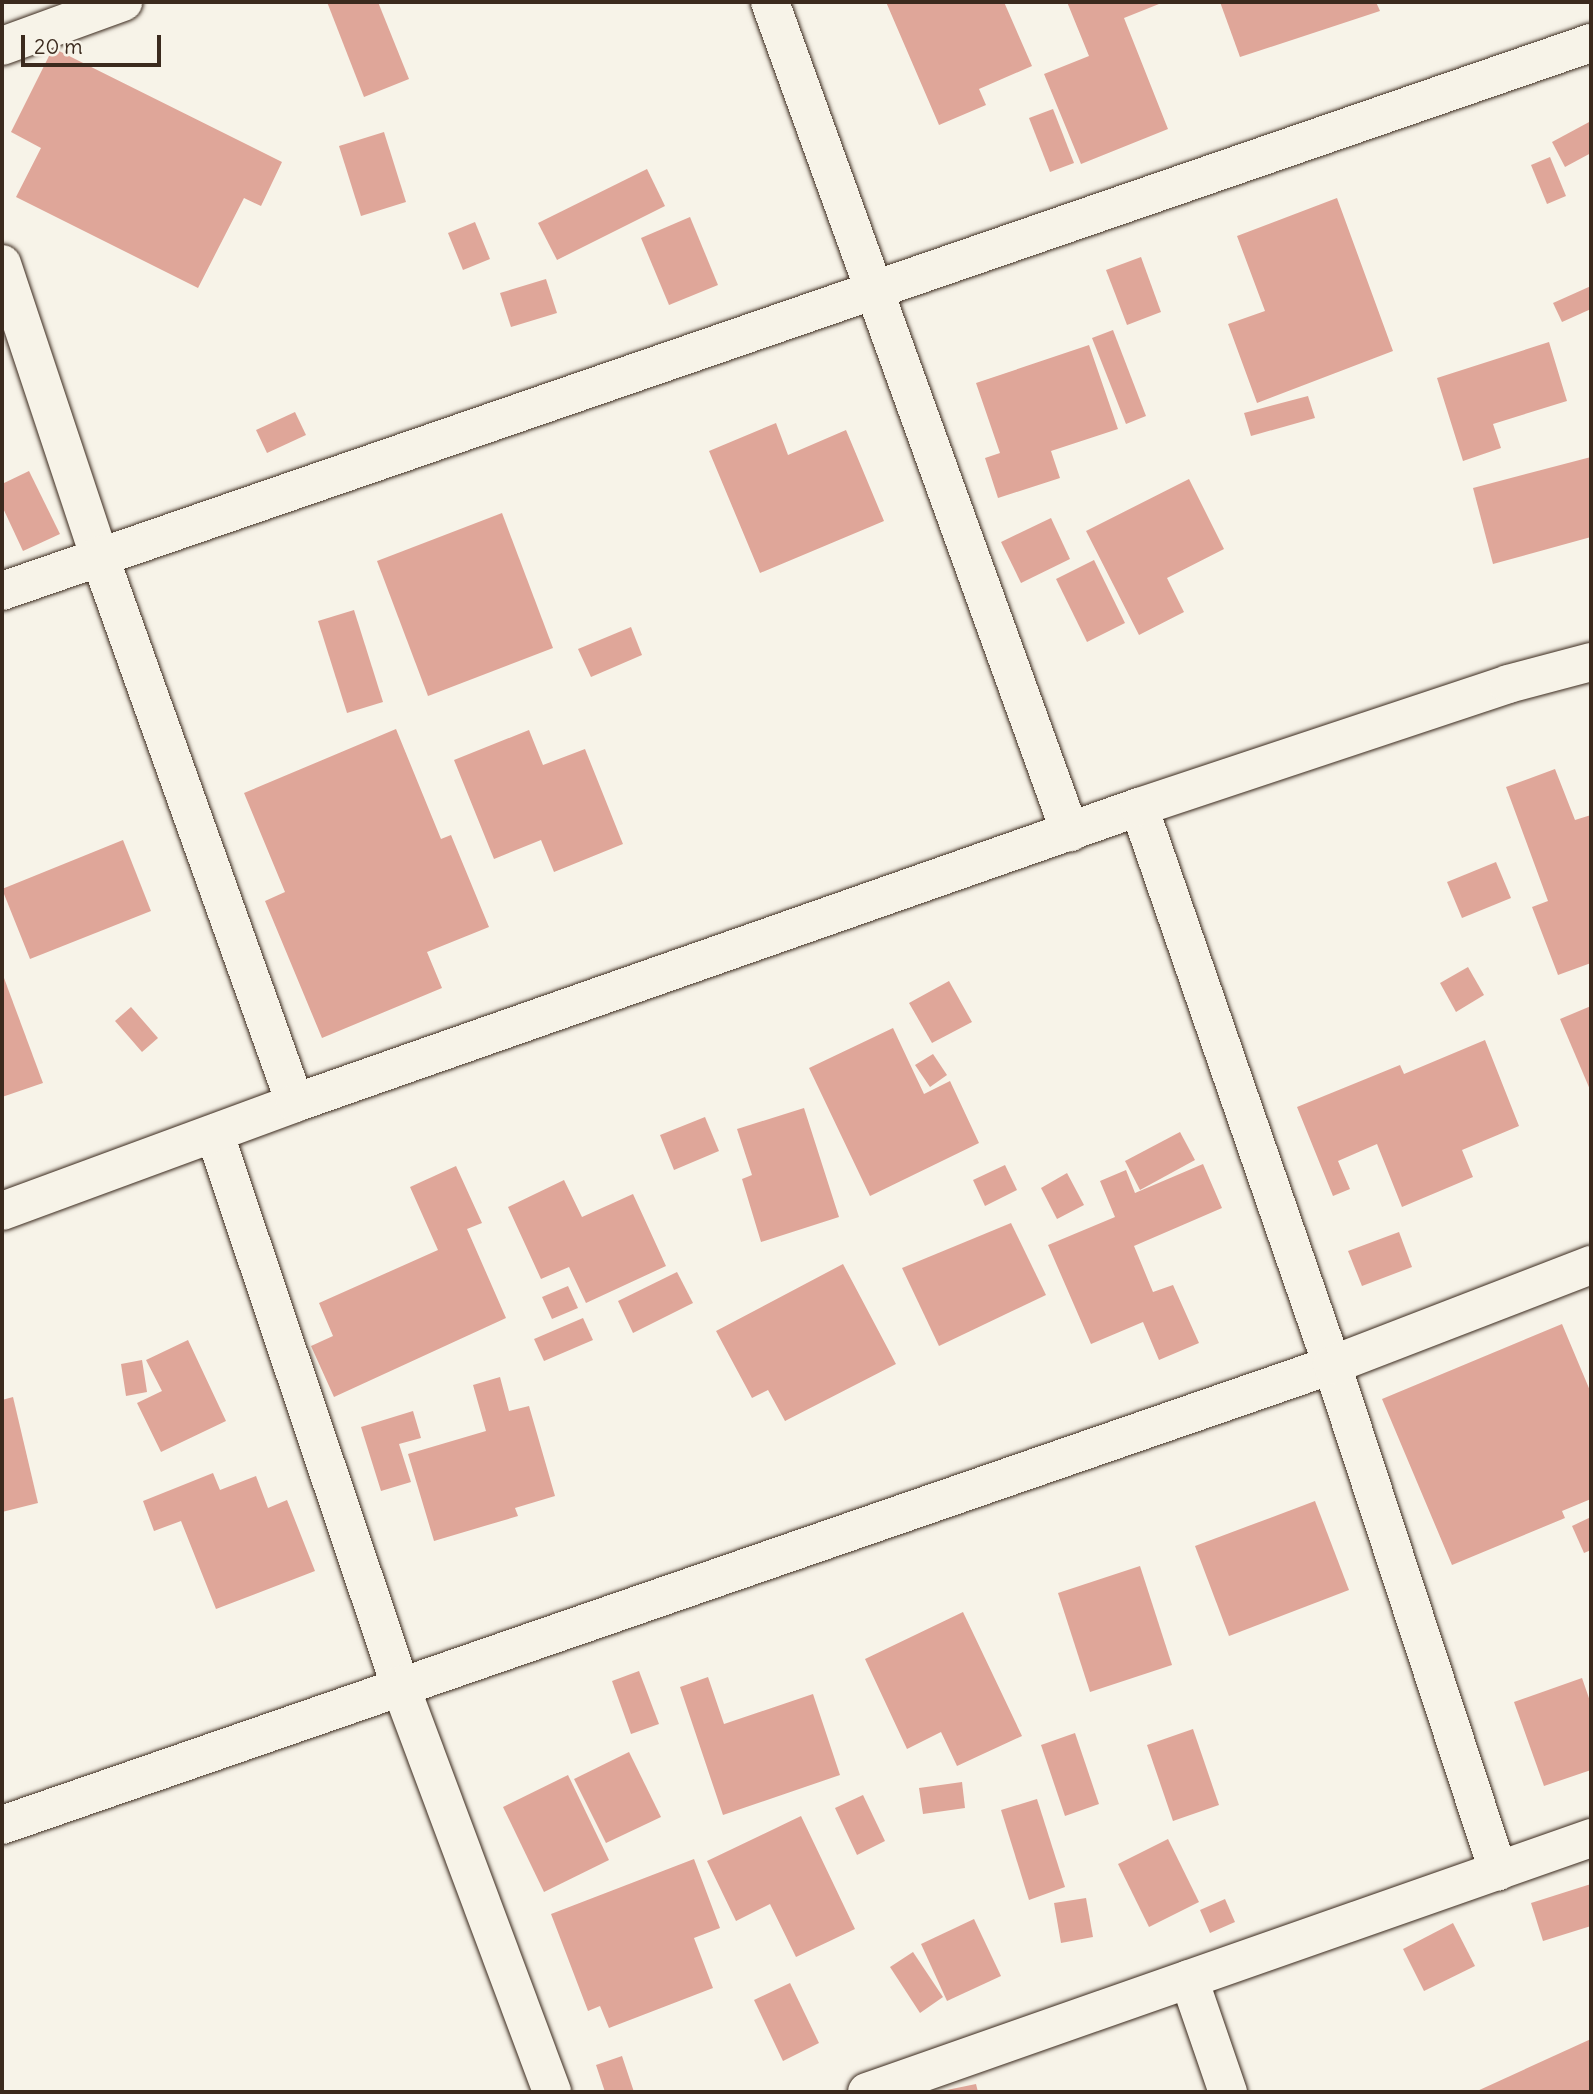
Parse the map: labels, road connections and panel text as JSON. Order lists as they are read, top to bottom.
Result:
{
  "scale_bar": "20 m"
}
